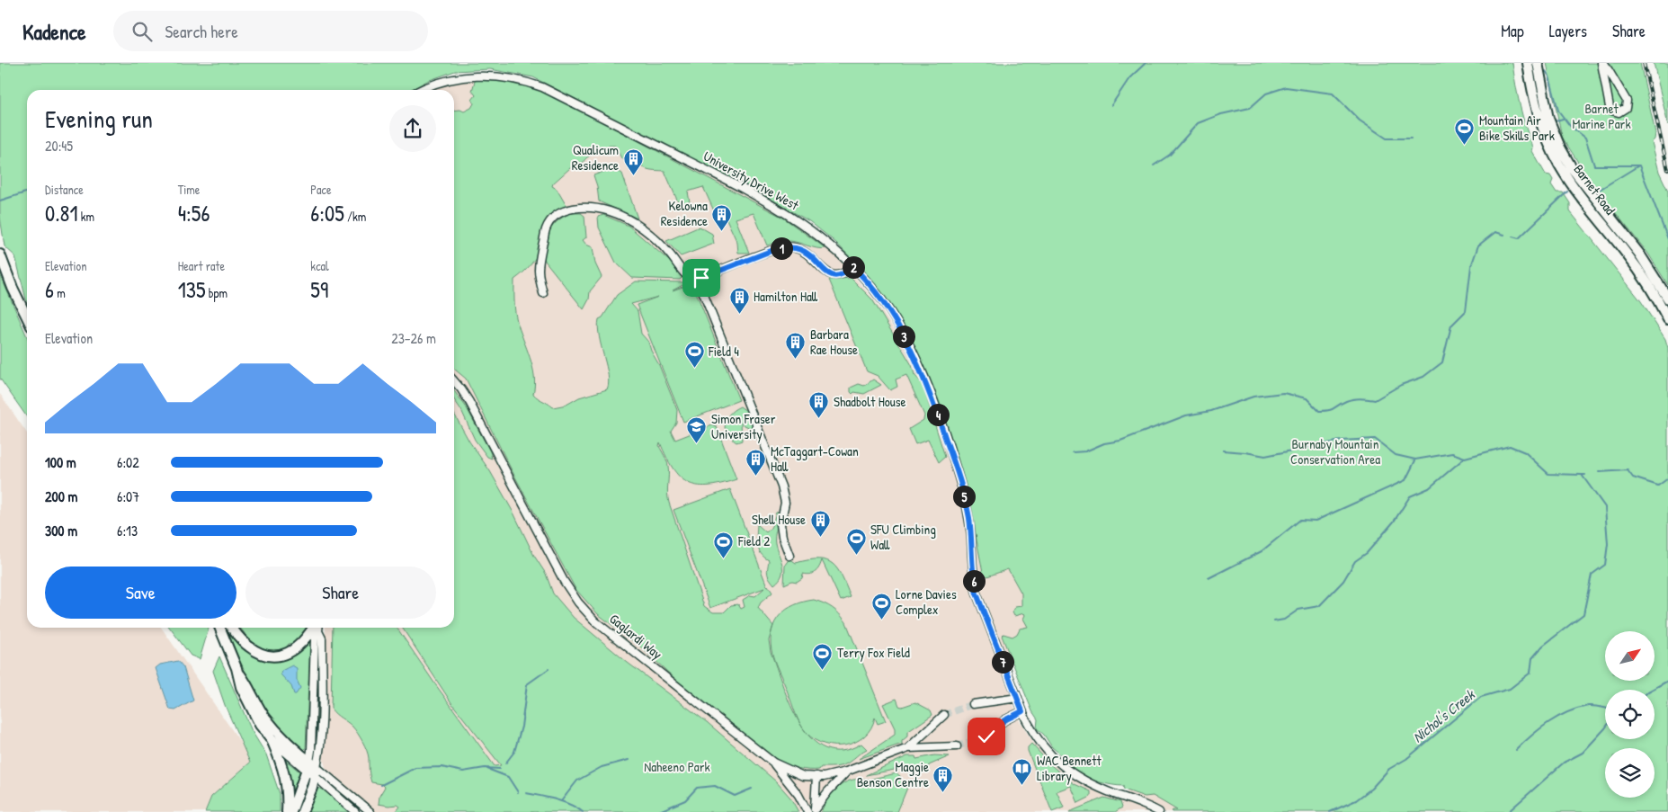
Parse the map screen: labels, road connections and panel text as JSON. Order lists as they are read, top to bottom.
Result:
{
  "streets": {
    "main road": ["Barnet Road"],
    "street": ["University Drive West", "Gaglardi Way"]
  },
  "water": ["Nichol's Creek"],
  "parks": ["Barnet Marine Park", "Burnaby Mountain Conservation Area", "Naheeno Park"],
  "places": {
    "sports": [
      "Mountain Air Bike Skills Park",
      "Field 4",
      "SFU Climbing Wall",
      "Field 2",
      "Lorne Davies Complex",
      "Terry Fox Field"
    ],
    "building": [
      "Qualicum Residence",
      "Kelowna Residence",
      "Hamilton Hall",
      "Barbara Rae House",
      "Shadbolt House",
      "McTaggart-Cowan Hall",
      "Shell House",
      "Maggie Benson Centre"
    ],
    "school or university": ["Simon Fraser University"],
    "library": ["WAC Bennett Library"]
  },
  "north": "top right",
  "page": {
    "header": "Kadence",
    "search": "Search here",
    "nav": ["Map", "Layers", "Share"],
    "heading": ["Evening run", "20:45"],
    "stats": [
      ["Distance", "0.81 km"],
      ["Time", "4:56"],
      ["Pace", "6:05 /km"],
      ["Elevation", "6 m"],
      ["Heart rate", "135 bpm"],
      ["kcal", "59"]
    ],
    "pins": [
      "1",
      "2",
      "3",
      "4",
      "5",
      "6",
      "7"
    ],
    "chart": ["Elevation", "23–26 m"],
    "list": [
      {
        "name": "100 m",
        "note": "6:02"
      },
      {
        "name": "200 m",
        "note": "6:07"
      },
      {
        "name": "300 m",
        "note": "6:13"
      }
    ],
    "buttons": ["Save", "Share"]
  }
}
